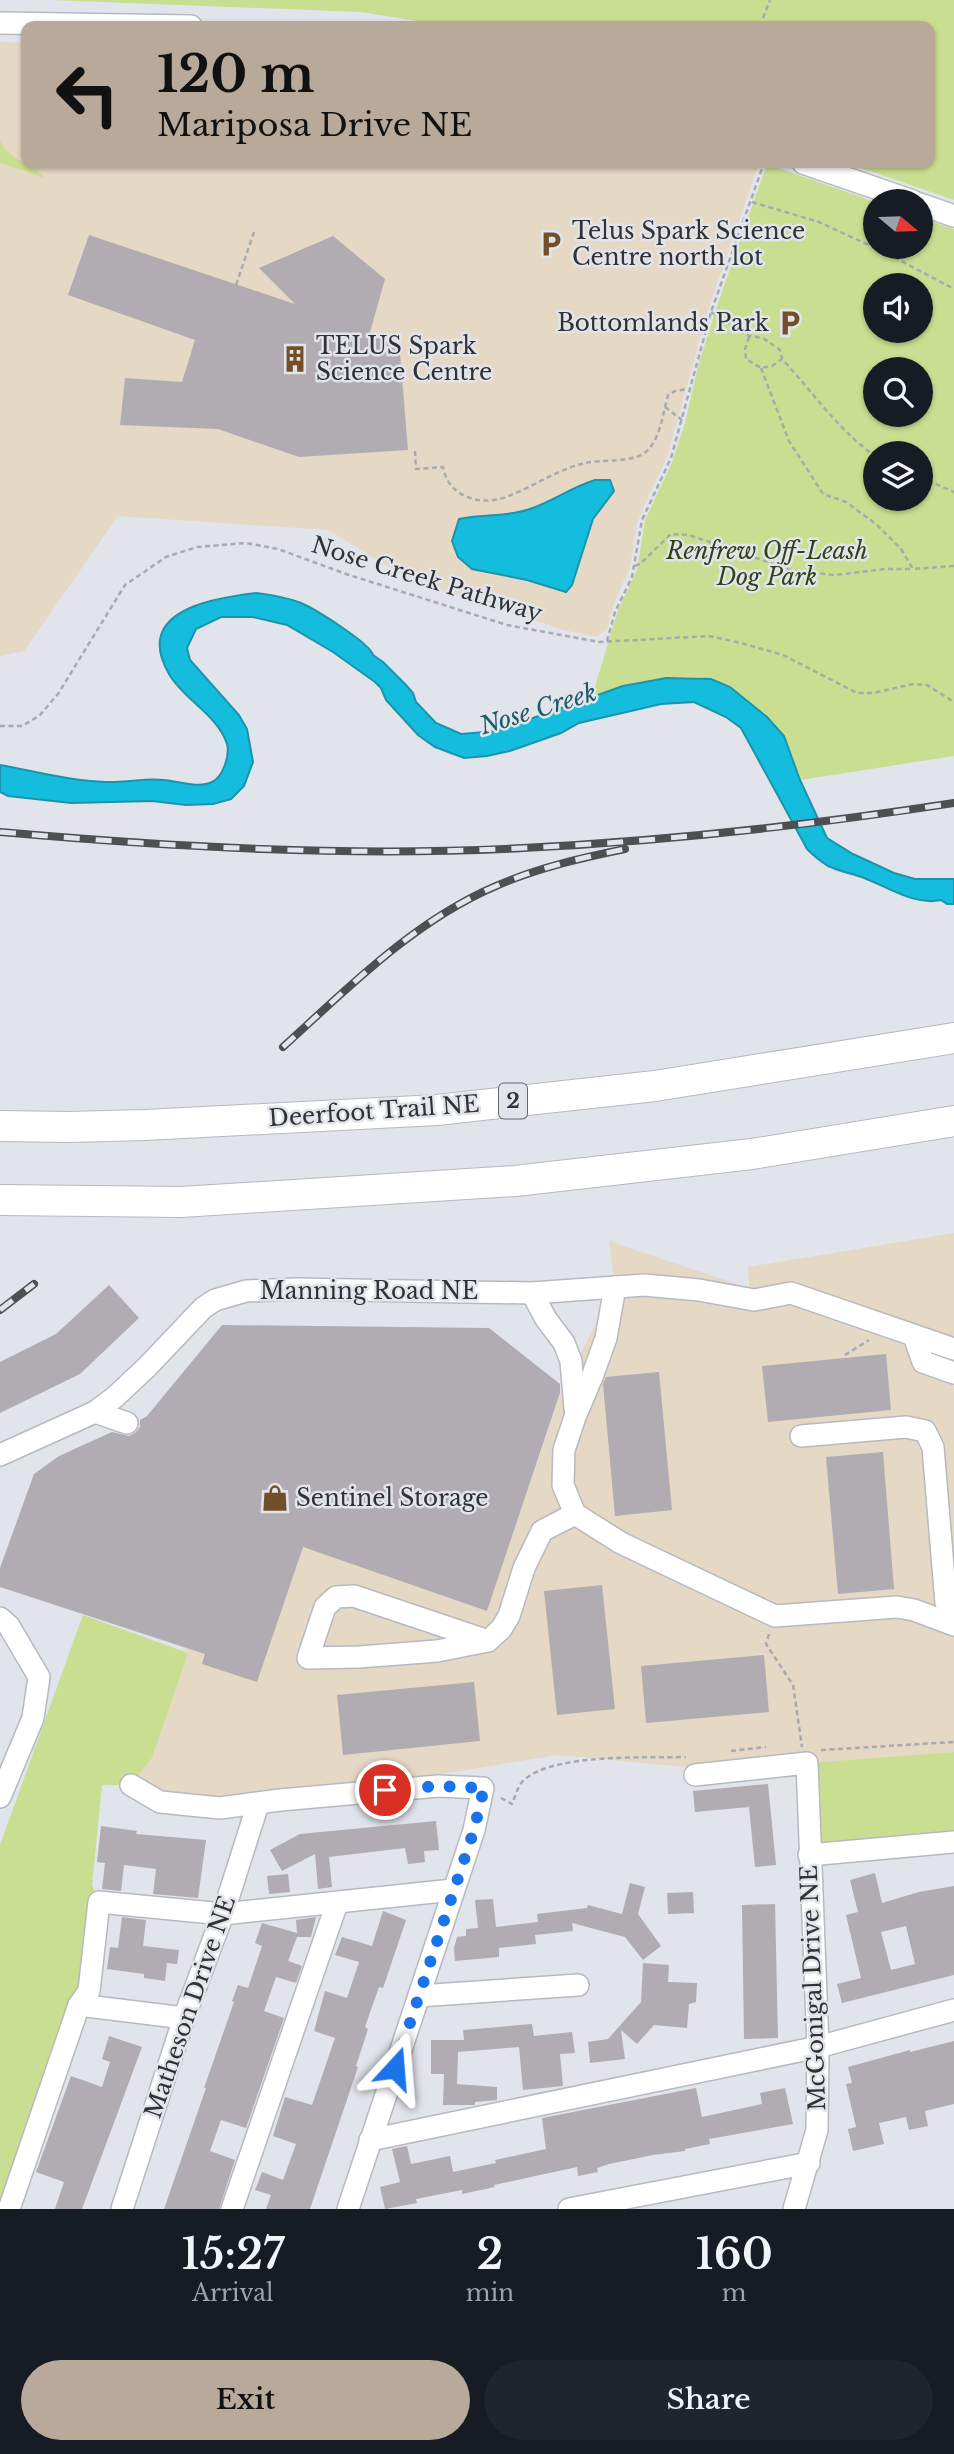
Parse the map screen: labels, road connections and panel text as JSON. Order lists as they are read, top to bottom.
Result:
{
  "streets": {
    "highway": ["2", "Deerfoot Trail NE"],
    "street": ["Manning Road NE", "McGonigal Drive NE", "Matheson Drive NE"],
    "path": ["Nose Creek Pathway"]
  },
  "water": ["Nose Creek"],
  "parks": ["Renfrew Off-Leash Dog Park"],
  "places": {
    "parking": ["Telus Spark Science Centre north lot", "Bottomlands Park"],
    "building": ["TELUS Spark Science Centre"],
    "shop": ["Sentinel Storage"]
  },
  "north": "right",
  "page": {
    "turn": ["120 m", "Mariposa Drive NE"],
    "eta": [
      "15:27",
      "Arrival",
      "2",
      "min",
      "160",
      "m"
    ],
    "buttons": ["Exit", "Share"]
  }
}
